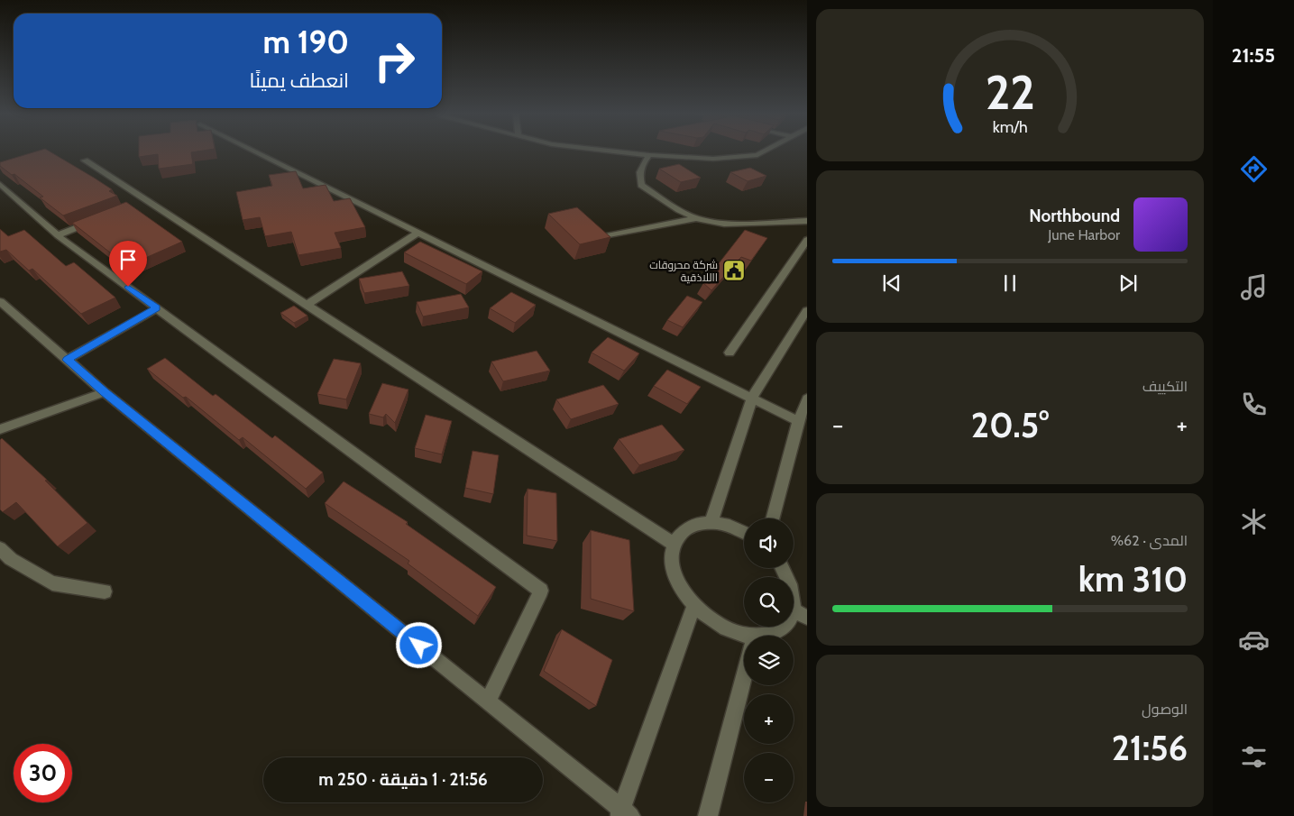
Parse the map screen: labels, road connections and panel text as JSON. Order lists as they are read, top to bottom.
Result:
{
  "places": {
    "public building": ["شركة محروقات االلاذقية"]
  },
  "page": {
    "tabs": "21:55",
    "turn": ["190 m", "انعطف يمينًا"],
    "song": ["Northbound", "June Harbor"],
    "tile": [
      "التكييف",
      ["المدى · 62%", "310 km"],
      ["الوصول", "21:56"]
    ],
    "heat": ["−", "20.5°", "+"],
    "map_buttons": ["+", "−"],
    "limit": "30",
    "trip": "21:56 · 1 دقيقة · 250 m",
    "gauge": ["22", "km/h"]
  }
}
